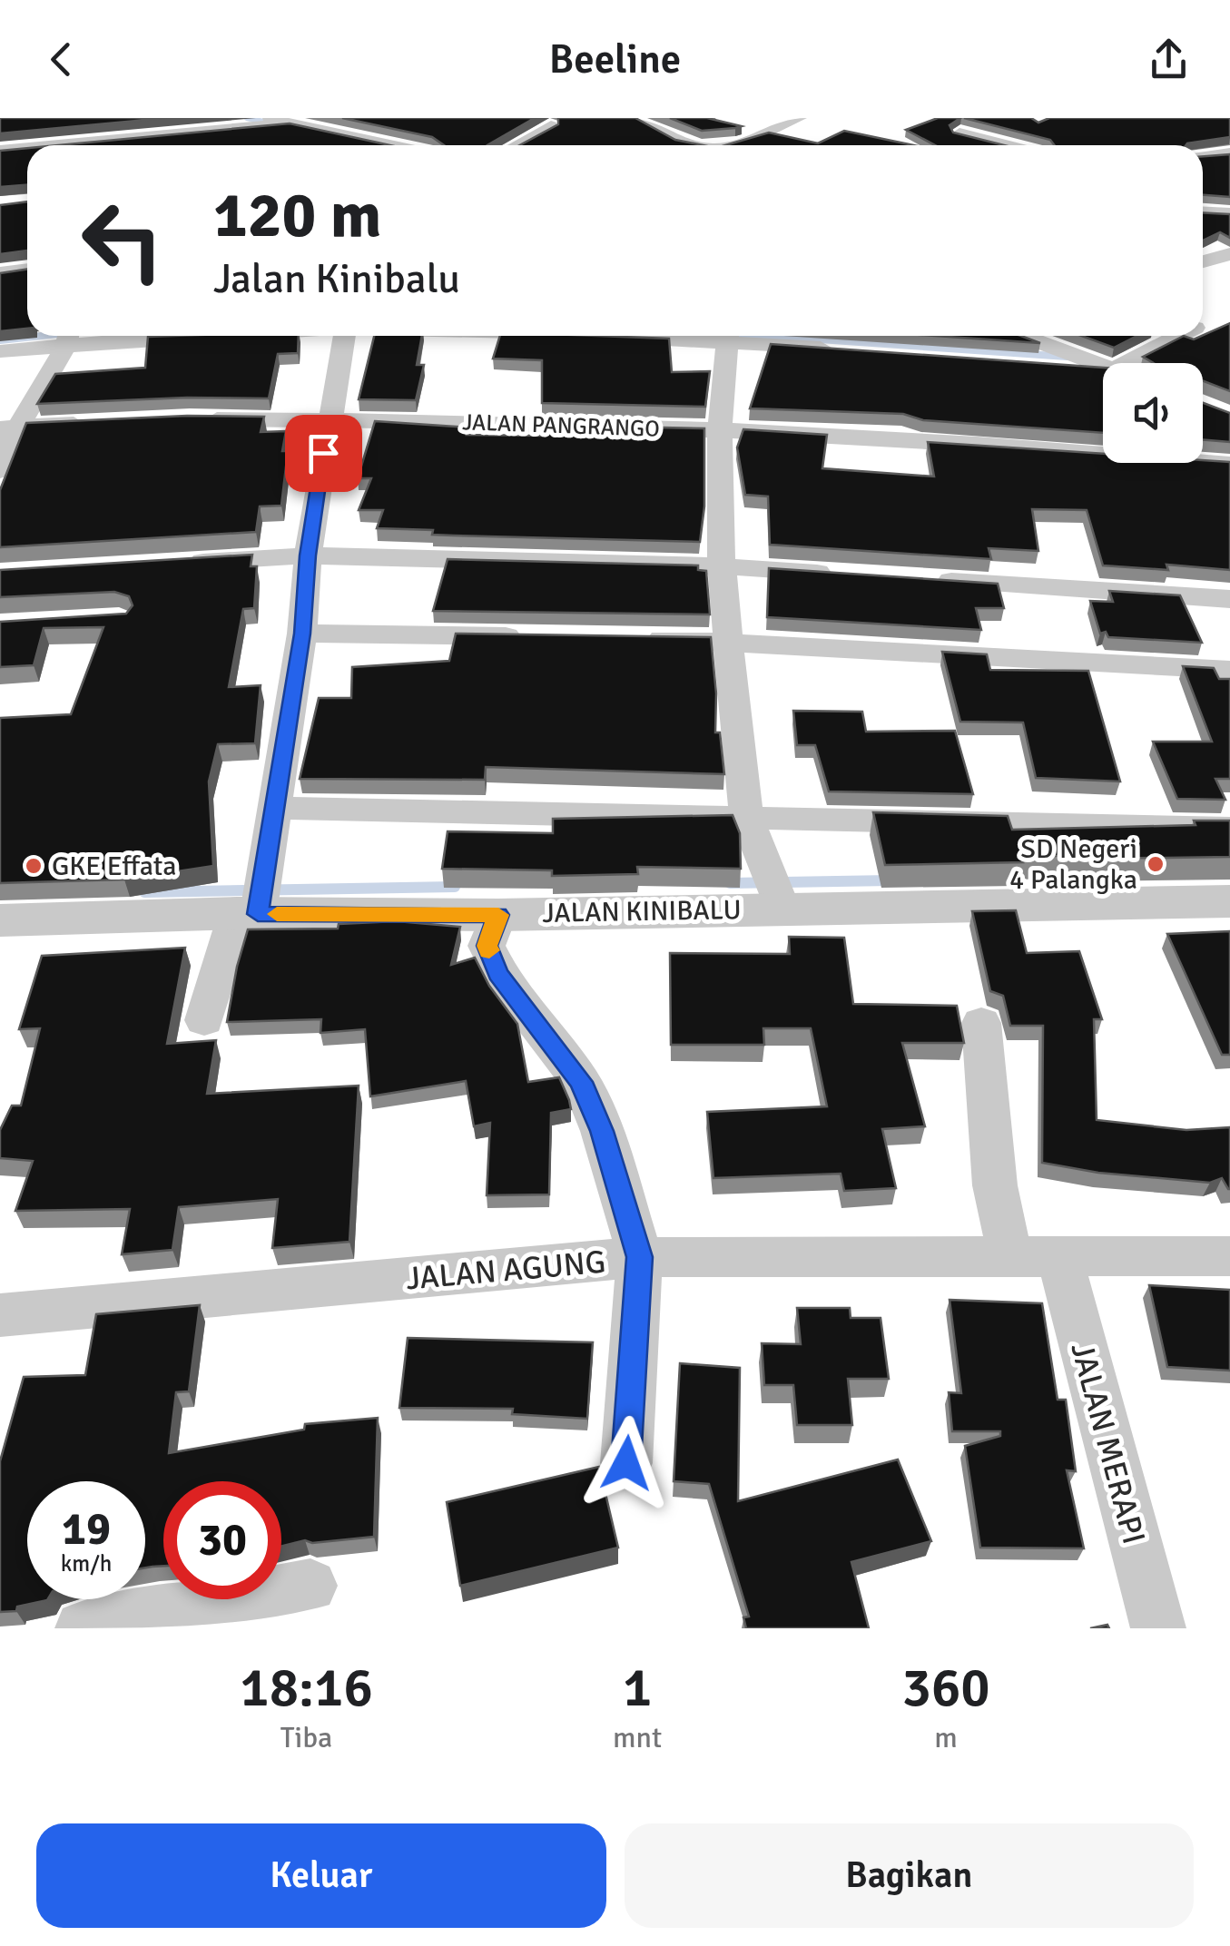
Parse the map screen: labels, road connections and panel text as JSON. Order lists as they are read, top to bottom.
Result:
{
  "streets": {
    "street": [
      "JALAN PANGRANGO",
      "JALAN KINIBALU",
      "JALAN AGUNG",
      "JALAN MERAPI"
    ]
  },
  "crossings": [
    ["JALAN AGUNG", "JALAN MERAPI"]
  ],
  "places": ["SD Negeri 4 Palangka", "GKE Effata"],
  "page": {
    "header": "Beeline",
    "turn": ["120 m", "Jalan Kinibalu"],
    "speed": "19 km/h",
    "limit": "30",
    "eta": [
      "18:16",
      "Tiba",
      "1",
      "mnt",
      "360",
      "m"
    ],
    "buttons": ["Keluar", "Bagikan"]
  }
}
